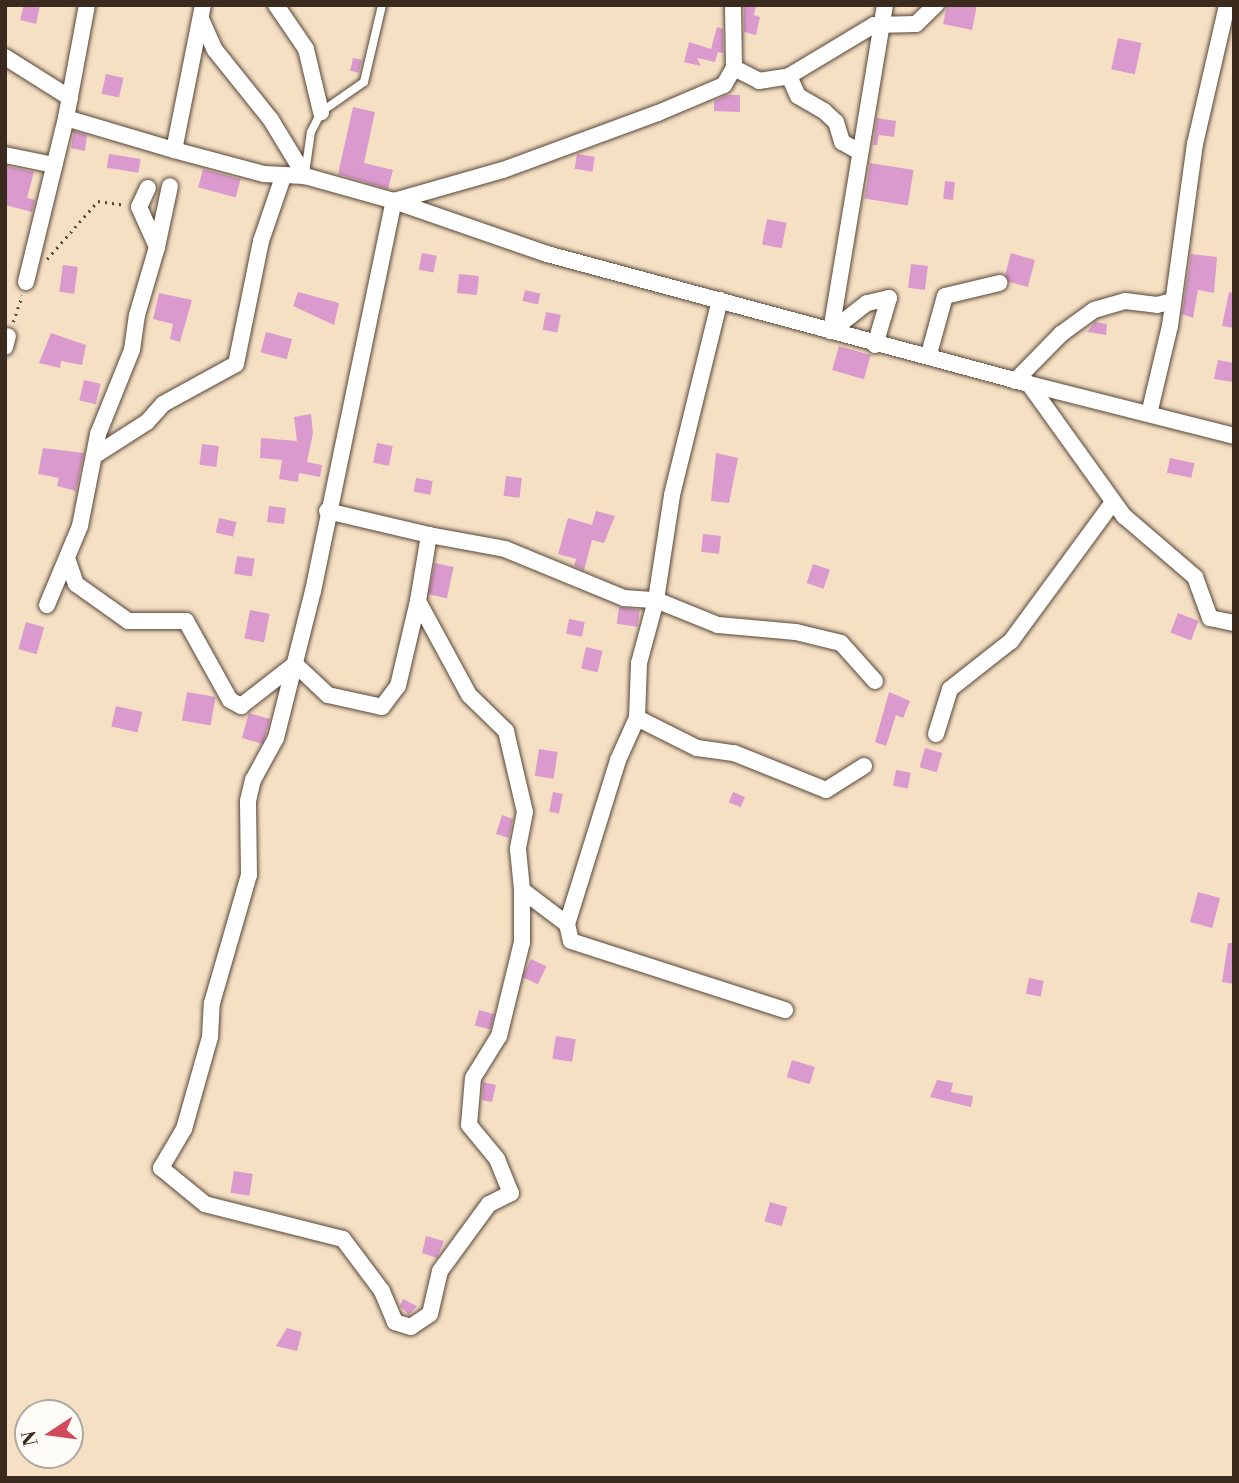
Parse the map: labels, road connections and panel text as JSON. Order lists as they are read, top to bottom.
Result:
{
  "north": "left"
}
